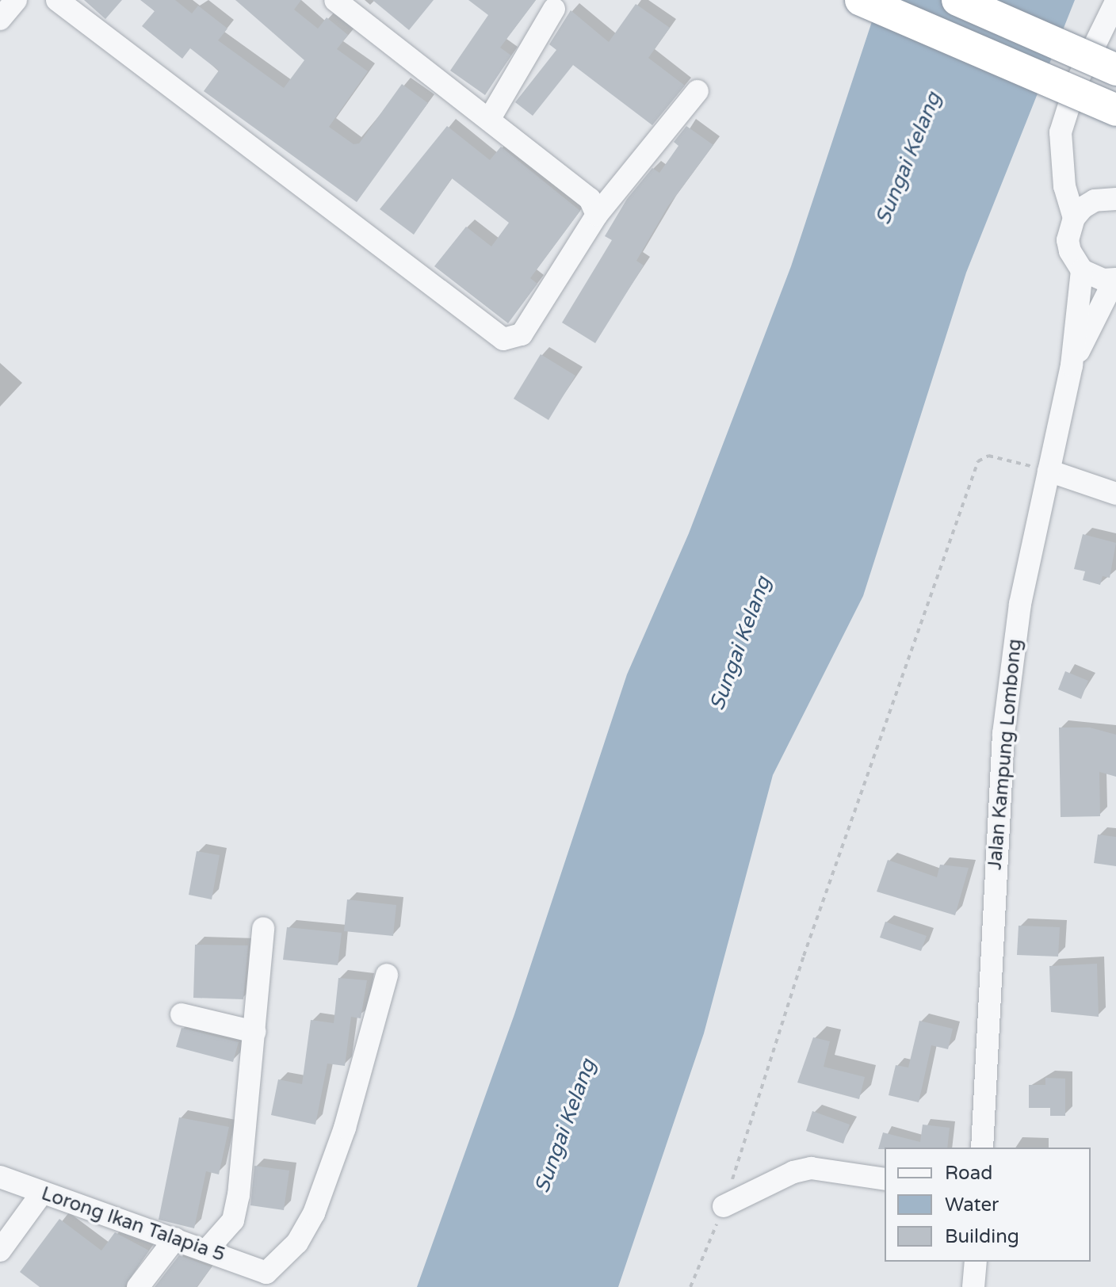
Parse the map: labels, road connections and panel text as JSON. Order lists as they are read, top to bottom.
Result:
{
  "streets": {
    "street": ["Jalan Kampung Lombong", "Lorong Ikan Talapia 5"]
  },
  "water": ["Sungai Kelang"],
  "legend": ["Road", "Water", "Building"]
}
